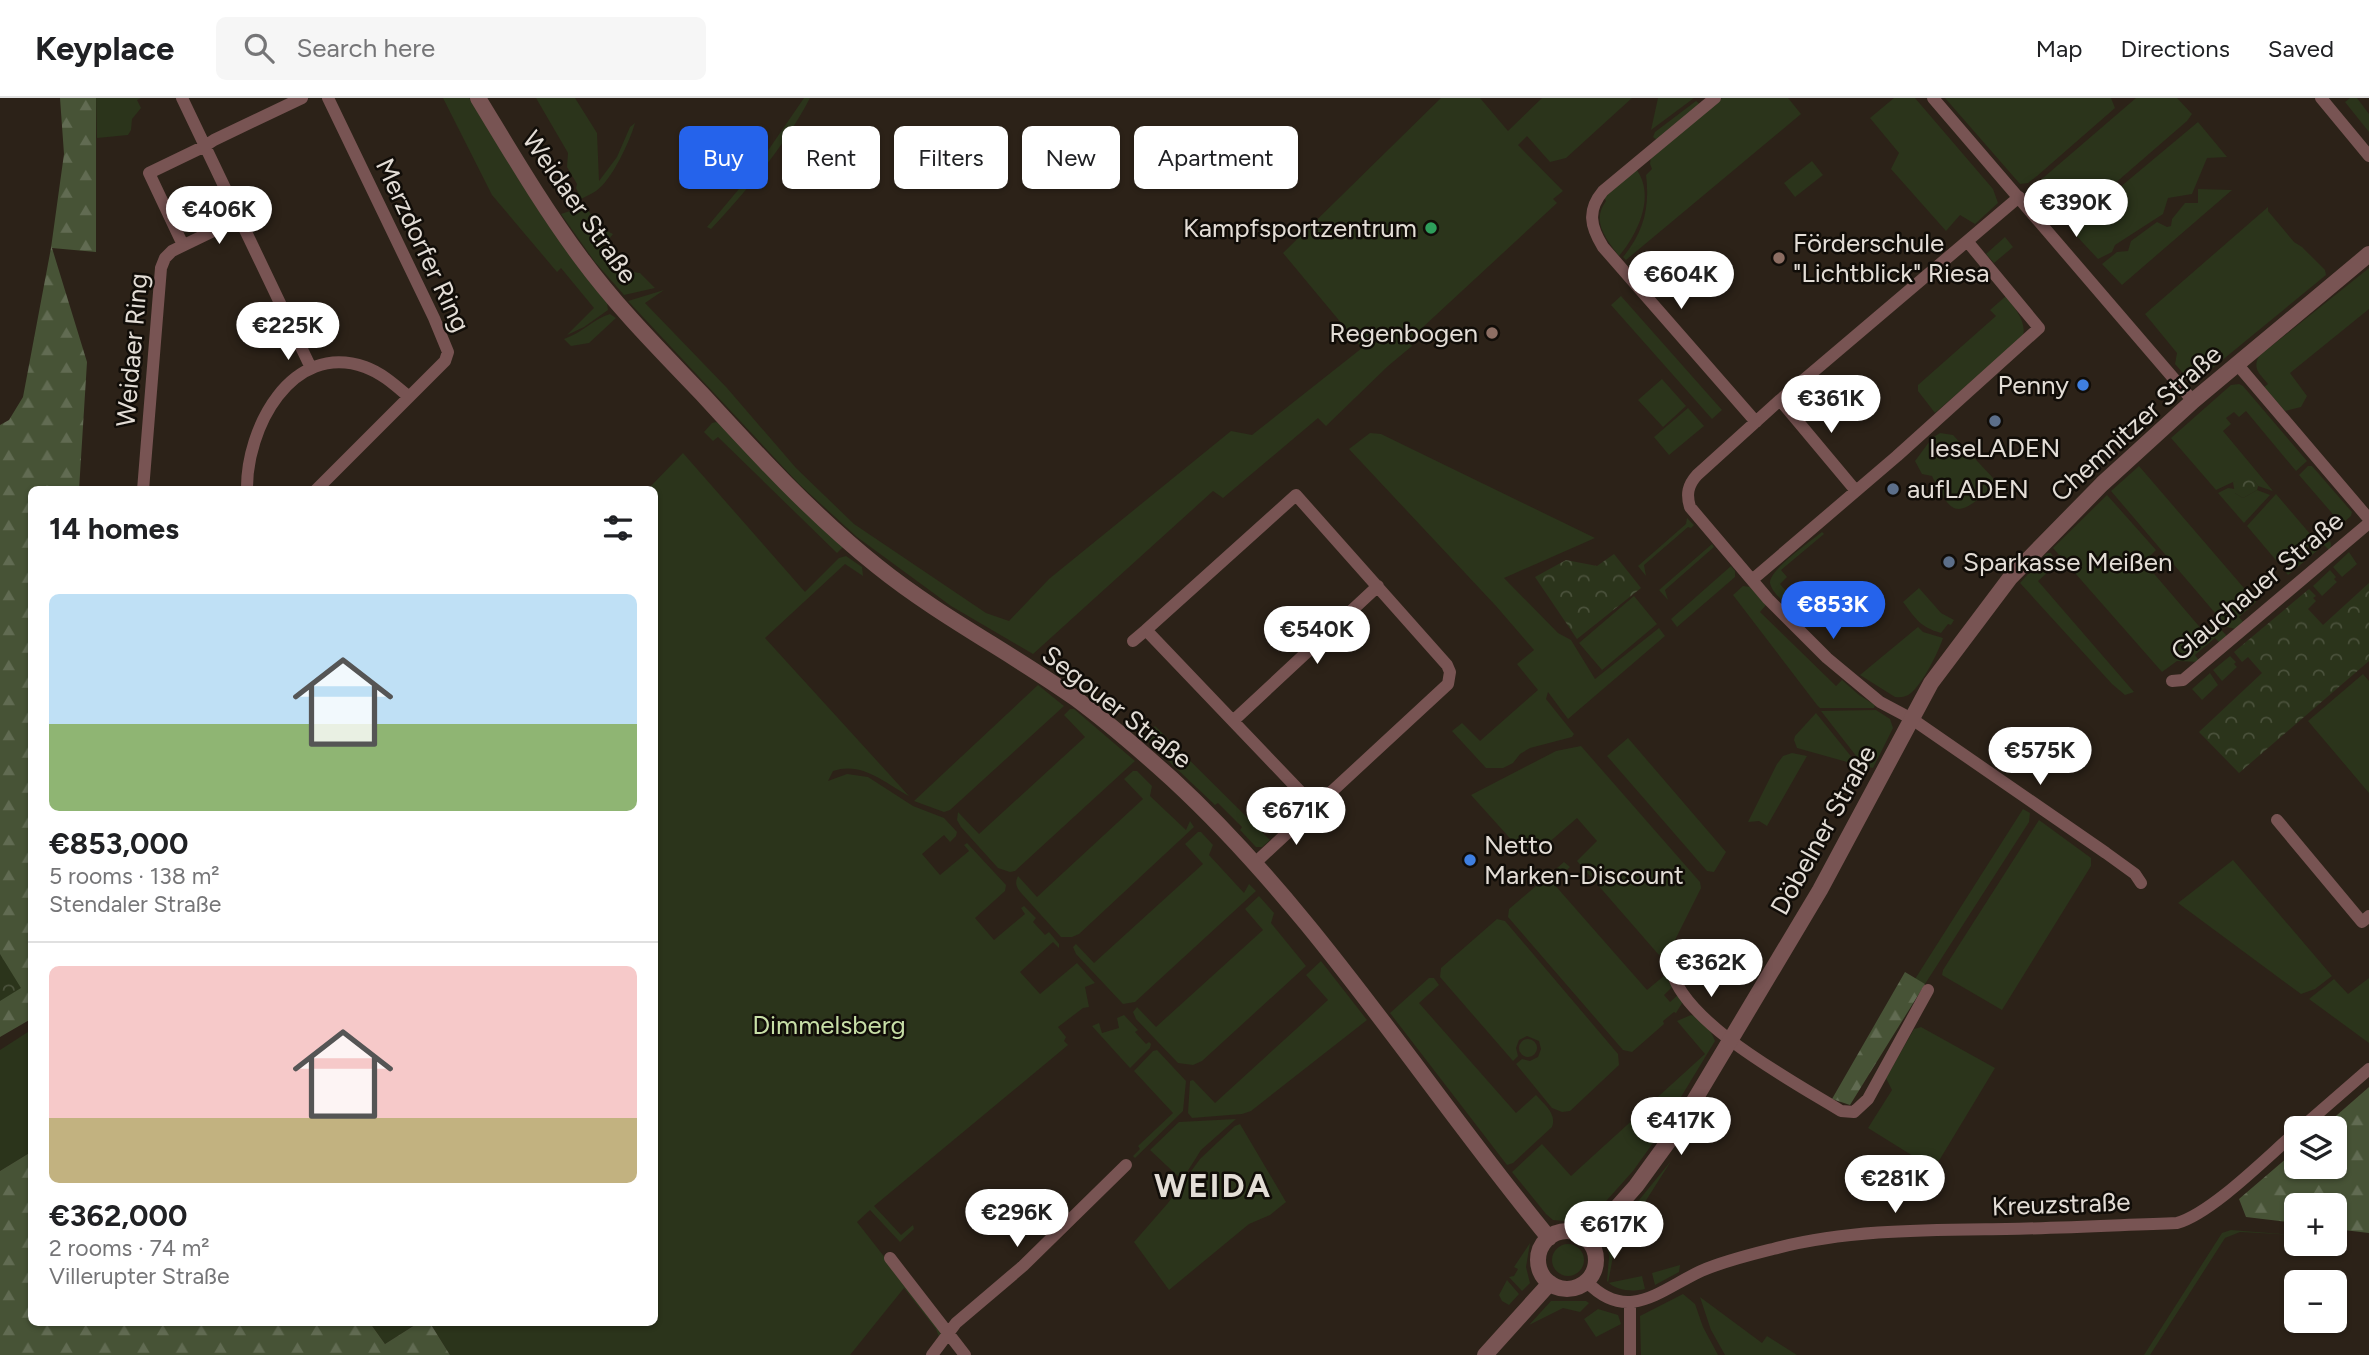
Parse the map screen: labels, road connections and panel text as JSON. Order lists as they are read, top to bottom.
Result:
{
  "streets": {
    "street": [
      "Weidaer Straße",
      "Merzdorfer Ring",
      "Weidaer Ring",
      "Chemnitzer Straße",
      "Glauchauer Straße",
      "Segouer Straße",
      "Döbelner Straße",
      "Kreuzstraße"
    ]
  },
  "crossings": [
    ["Weidaer Straße", "Segouer Straße"],
    ["Chemnitzer Straße", "Döbelner Straße"],
    ["Segouer Straße", "Döbelner Straße"]
  ],
  "districts": ["WEIDA"],
  "parks": ["Dimmelsberg"],
  "places": [
    "Kampfsportzentrum",
    "Förderschule \"Lichtblick\" Riesa",
    "Regenbogen",
    "Penny",
    "leseLADEN",
    "aufLADEN",
    "Sparkasse Meißen",
    "Netto Marken-Discount"
  ],
  "page": {
    "header": "Keyplace",
    "search": "Search here",
    "nav": ["Map", "Directions", "Saved"],
    "chip": [
      "Buy",
      "Rent",
      "Filters",
      "New",
      "Apartment"
    ],
    "price": [
      "€390K",
      "€406K",
      "€604K",
      "€225K",
      "€361K",
      "€853K",
      "€540K",
      "€575K",
      "€671K",
      "€362K",
      "€417K",
      "€281K",
      "€296K",
      "€617K"
    ],
    "heading": "14 homes",
    "list": [
      {
        "name": "€853,000",
        "note": "5 rooms · 138 m² · Stendaler Straße"
      },
      {
        "name": "€362,000",
        "note": "2 rooms · 74 m² · Villerupter Straße"
      }
    ],
    "map_buttons": ["+", "−"]
  }
}
